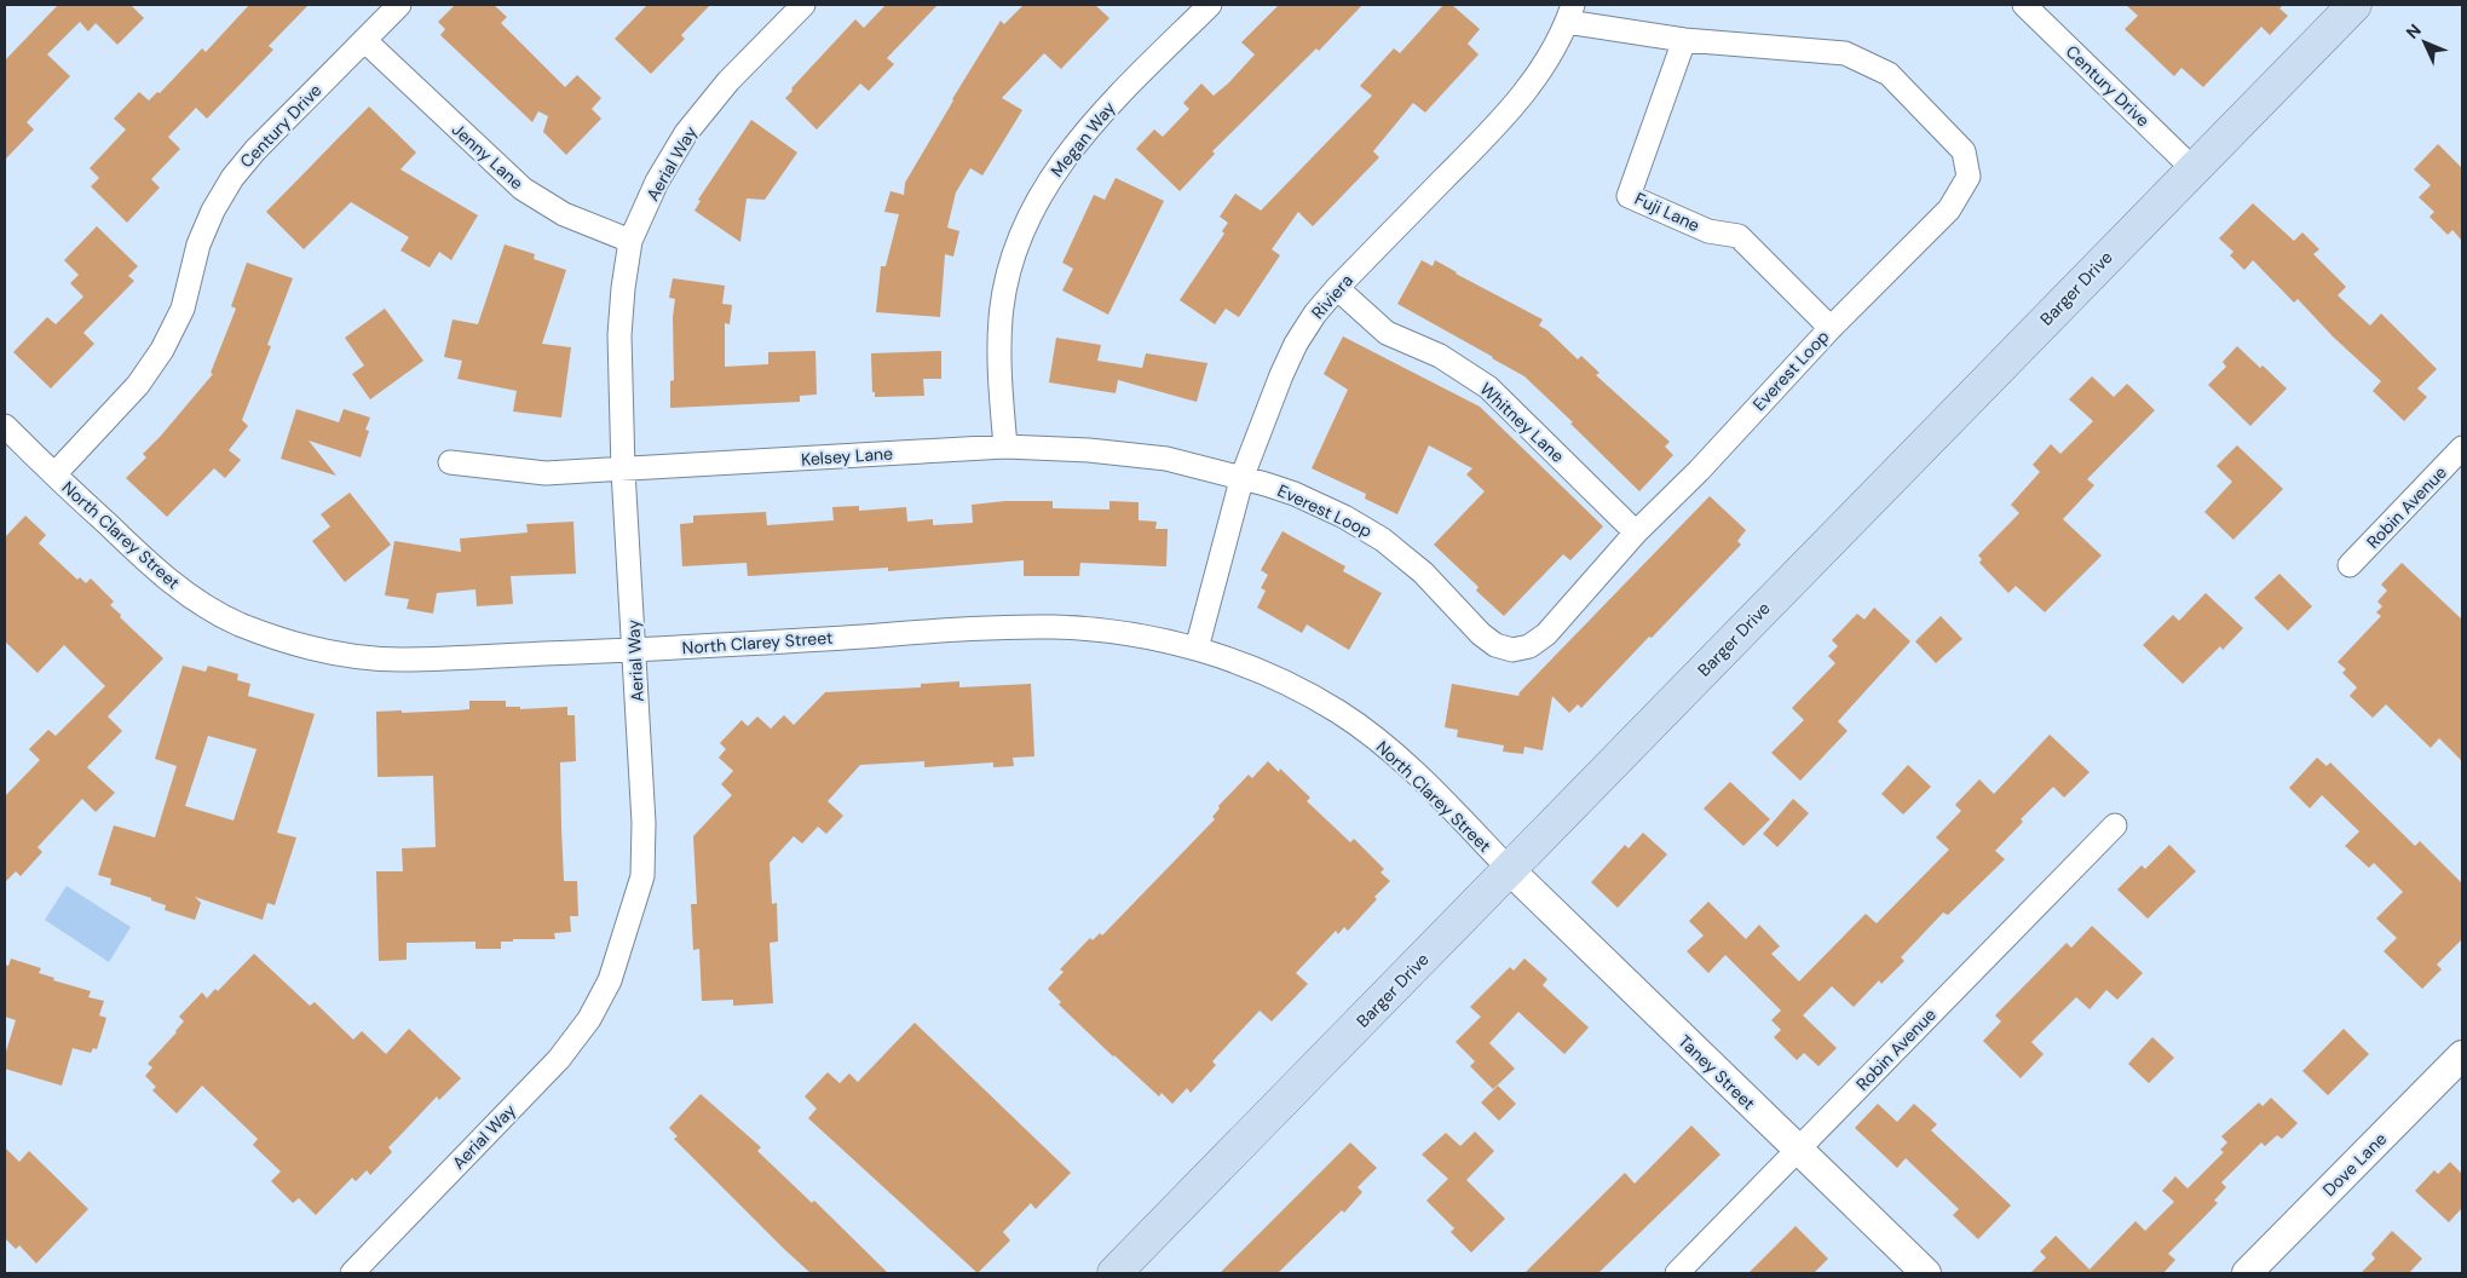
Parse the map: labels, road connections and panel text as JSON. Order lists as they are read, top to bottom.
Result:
{
  "streets": {
    "main road": ["Barger Drive"],
    "street": [
      "Century Drive",
      "Megan Way",
      "Jenny Lane",
      "Aerial Way",
      "Fuji Lane",
      "Riviera",
      "Everest Loop",
      "Whitney Lane",
      "Kelsey Lane",
      "Robin Avenue",
      "North Clarey Street",
      "Taney Street",
      "Dove Lane"
    ]
  },
  "crossings": [
    ["Century Drive", "Jenny Lane"],
    ["Century Drive", "Barger Drive"],
    ["Century Drive", "North Clarey Street"],
    ["Megan Way", "Kelsey Lane"],
    ["Jenny Lane", "Aerial Way"],
    ["Aerial Way", "Kelsey Lane"],
    ["Aerial Way", "North Clarey Street"],
    ["Fuji Lane", "Everest Loop"],
    ["Barger Drive", "North Clarey Street"],
    ["Barger Drive", "Taney Street"],
    ["Riviera", "Everest Loop"],
    ["Riviera", "Whitney Lane"],
    ["Riviera", "Kelsey Lane"],
    ["Riviera", "North Clarey Street"],
    ["Everest Loop", "Whitney Lane"],
    ["Everest Loop", "Kelsey Lane"],
    ["Robin Avenue", "Taney Street"],
    ["North Clarey Street", "Taney Street"]
  ],
  "north": "top left"
}
